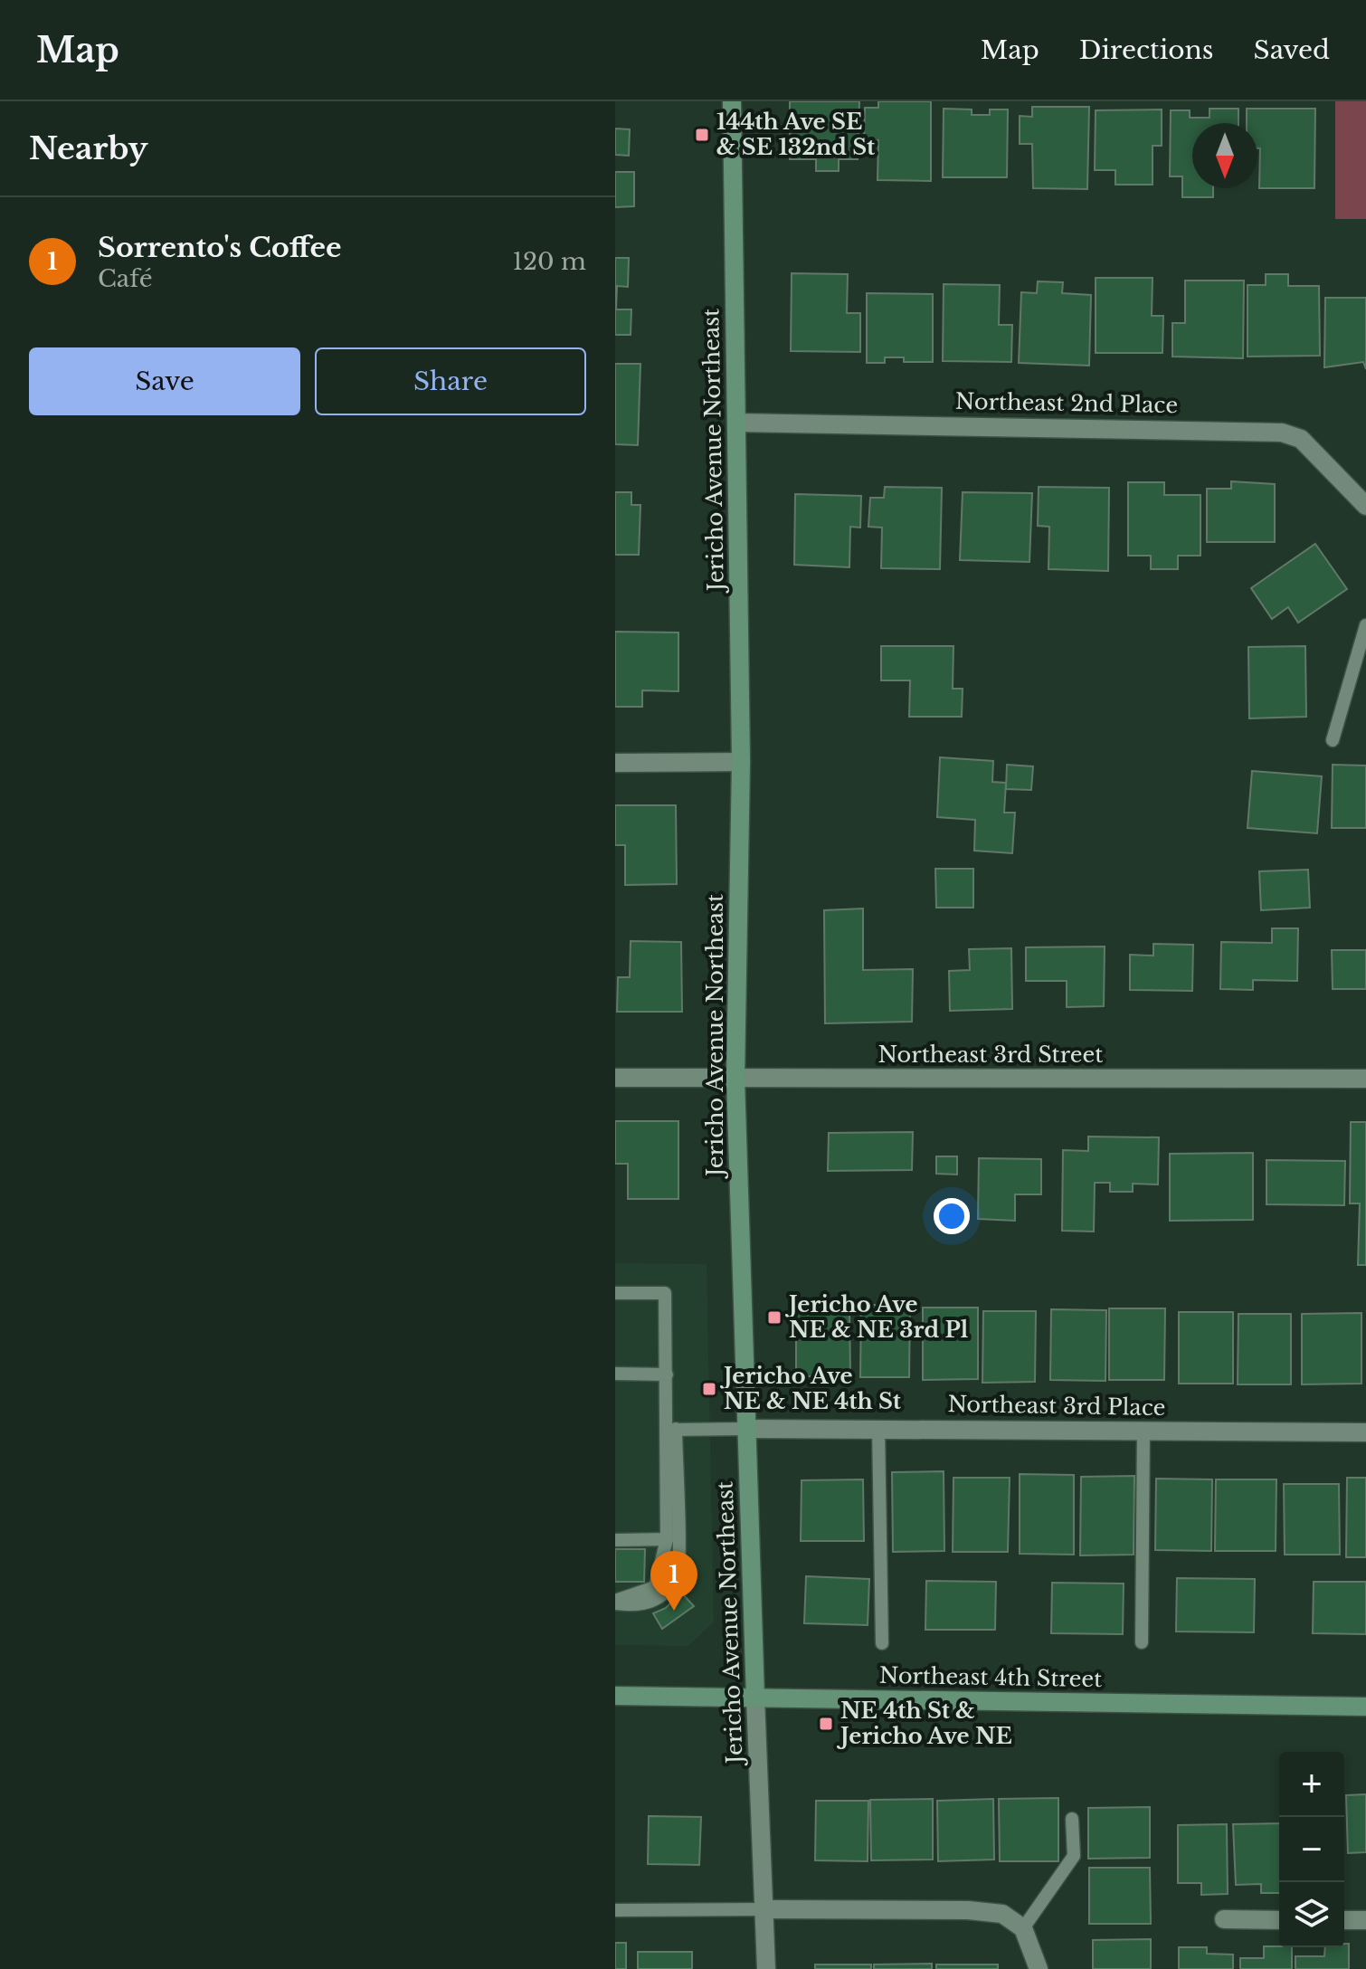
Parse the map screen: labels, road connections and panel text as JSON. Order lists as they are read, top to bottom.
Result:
{
  "streets": {
    "street": [
      "Northeast 2nd Place",
      "Jericho Avenue Northeast",
      "Northeast 3rd Street",
      "Northeast 3rd Place",
      "Northeast 4th Street"
    ]
  },
  "crossings": [
    ["Northeast 2nd Place", "Jericho Avenue Northeast"],
    ["Jericho Avenue Northeast", "Northeast 3rd Street"],
    ["Jericho Avenue Northeast", "Northeast 3rd Place"],
    ["Jericho Avenue Northeast", "Northeast 4th Street"]
  ],
  "places": {
    "transit": [
      "144th Ave SE & SE 132nd St",
      "Jericho Ave NE & NE 3rd Pl",
      "Jericho Ave NE & NE 4th St",
      "NE 4th St & Jericho Ave NE"
    ]
  },
  "north": "bottom",
  "page": {
    "header": "Map",
    "nav": ["Map", "Directions", "Saved"],
    "heading": "Nearby",
    "list": [
      {
        "mark": "1",
        "name": "Sorrento's Coffee",
        "note": "Café",
        "value": "120 m"
      }
    ],
    "buttons": ["Save", "Share"],
    "pins": "1",
    "map_buttons": ["+", "−"]
  }
}
